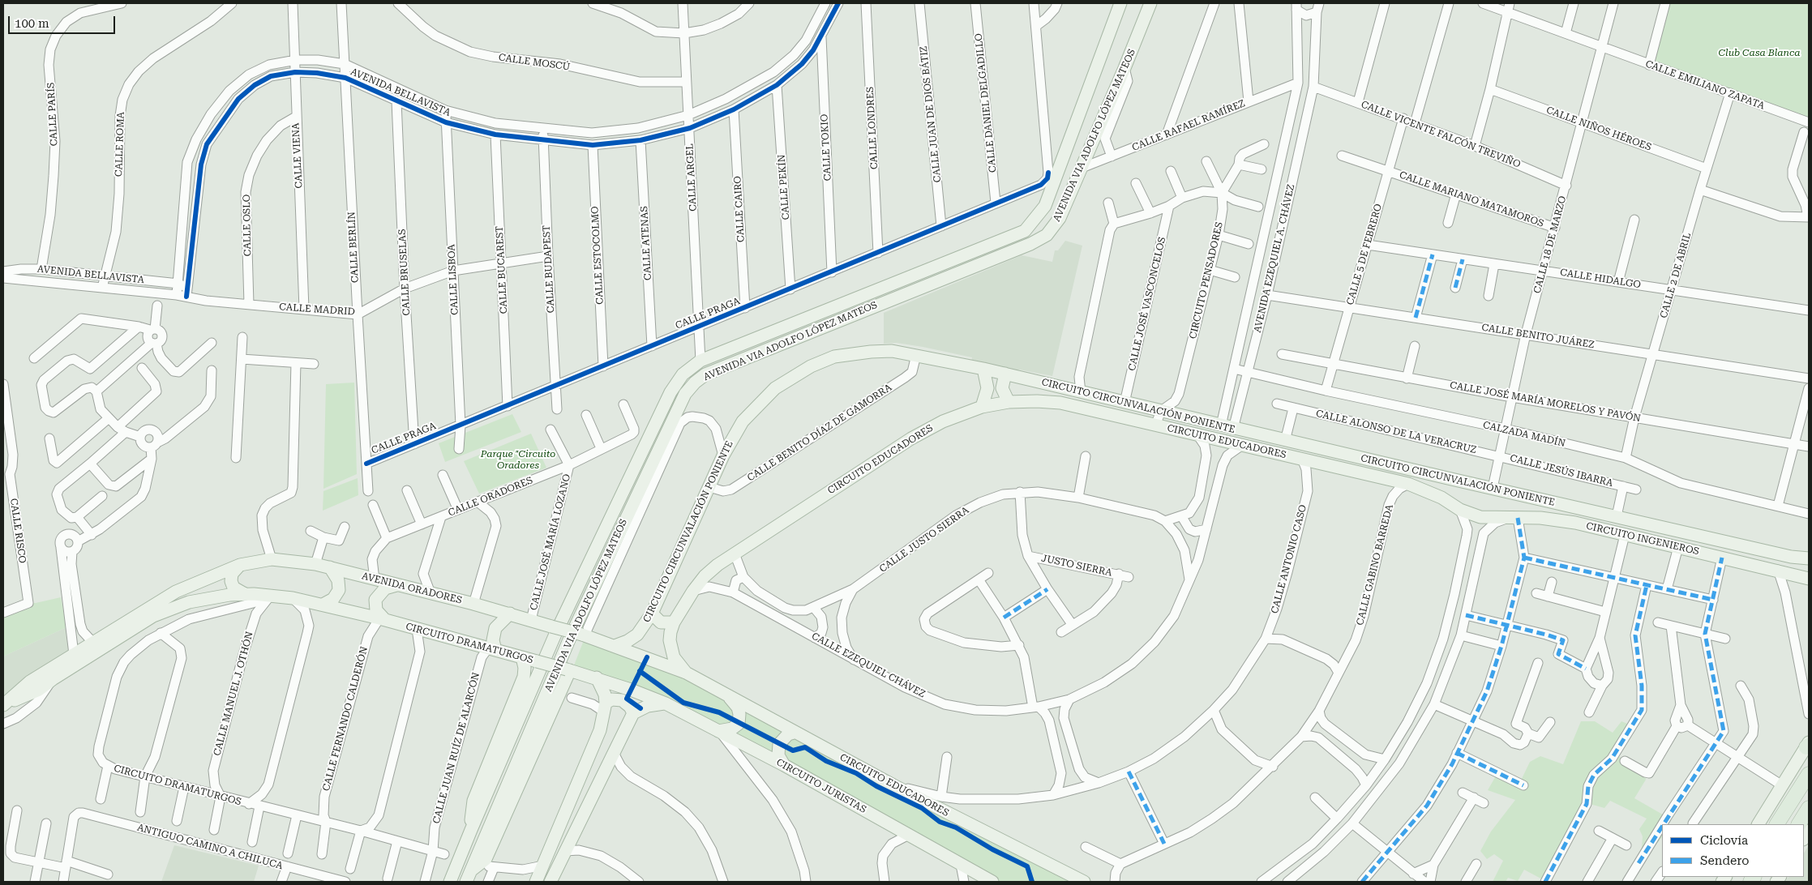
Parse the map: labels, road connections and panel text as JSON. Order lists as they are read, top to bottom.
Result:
{
  "streets": {
    "main road": [
      "AVENIDA VIA ADOLFO LÓPEZ MATEOS",
      "CIRCUITO CIRCUNVALACIÓN PONIENTE",
      "CIRCUITO EDUCADORES",
      "CIRCUITO INGENIEROS",
      "AVENIDA ORADORES",
      "CIRCUITO DRAMATURGOS",
      "CIRCUITO JURISTAS"
    ],
    "street": [
      "CALLE MOSCÚ",
      "CALLE EMILIANO ZAPATA",
      "AVENIDA BELLAVISTA",
      "CALLE DANIEL DELGADILLO",
      "CALLE PARÍS",
      "CALLE JUAN DE DIOS BÁTIZ",
      "CALLE RAFAEL RAMÍREZ",
      "CALLE LONDRES",
      "CALLE NIÑOS HÉROES",
      "CALLE VICENTE FALCÓN TREVIÑO",
      "CALLE ROMA",
      "CALLE TOKIO",
      "CALLE VIENA",
      "CALLE ARGEL",
      "CALLE PEKÍN",
      "CALLE MARIANO MATAMOROS",
      "CALLE CAIRO",
      "CALLE OSLO",
      "CALLE ATENAS",
      "CALLE 18 DE MARZO",
      "CALLE BERLÍN",
      "CALLE 5 DE FEBRERO",
      "CALLE ESTOCOLMO",
      "AVENIDA EZEQUIEL A. CHÁVEZ",
      "CALLE BUDAPEST",
      "CALLE BUCAREST",
      "CALLE BRUSELAS",
      "CALLE 2 DE ABRIL",
      "CALLE HIDALGO",
      "CALLE LISBOA",
      "CIRCUITO PENSADORES",
      "CALLE JOSÉ VASCONCELOS",
      "CALLE MADRID",
      "CALLE PRAGA",
      "CALLE BENITO JUÁREZ",
      "CALLE JOSÉ MARÍA MORELOS Y PAVÓN",
      "CALLE ALONSO DE LA VERACRUZ",
      "CALLE BENITO DÍAZ DE GAMORRA",
      "CALZADA MADÍN",
      "CALLE JESÚS IBARRA",
      "CALLE ORADORES",
      "CALLE RISCO",
      "CALLE JUSTO SIERRA",
      "CALLE JOSÉ MARÍA LOZANO",
      "CALLE ANTONIO CASO",
      "CALLE GABINO BARREDA",
      "JUSTO SIERRA",
      "CALLE EZEQUIEL CHÁVEZ",
      "CALLE MANUEL J. OTHÓN",
      "CALLE FERNANDO CALDERÓN",
      "CALLE JUAN RUÍZ DE ALARCÓN",
      "ANTIGUO CAMINO A CHILUCA"
    ]
  },
  "crossings": [
    ["CALLE MOSCÚ", "CALLE ARGEL"],
    ["CALLE EMILIANO ZAPATA", "CALLE 18 DE MARZO"],
    ["CALLE EMILIANO ZAPATA", "CALLE 2 DE ABRIL"],
    ["AVENIDA BELLAVISTA", "CALLE PARÍS"],
    ["AVENIDA BELLAVISTA", "CALLE ROMA"],
    ["AVENIDA BELLAVISTA", "CALLE TOKIO"],
    ["AVENIDA BELLAVISTA", "CALLE VIENA"],
    ["AVENIDA BELLAVISTA", "CALLE ARGEL"],
    ["AVENIDA BELLAVISTA", "CALLE PEKÍN"],
    ["AVENIDA BELLAVISTA", "CALLE CAIRO"],
    ["AVENIDA BELLAVISTA", "CALLE ATENAS"],
    ["AVENIDA BELLAVISTA", "CALLE BERLÍN"],
    ["AVENIDA BELLAVISTA", "CALLE ESTOCOLMO"],
    ["AVENIDA BELLAVISTA", "CALLE BUDAPEST"],
    ["AVENIDA BELLAVISTA", "CALLE BUCAREST"],
    ["AVENIDA BELLAVISTA", "CALLE BRUSELAS"],
    ["AVENIDA BELLAVISTA", "CALLE LISBOA"],
    ["AVENIDA BELLAVISTA", "CALLE MADRID"],
    ["CALLE DANIEL DELGADILLO", "CALLE PRAGA"],
    ["CALLE JUAN DE DIOS BÁTIZ", "CALLE PRAGA"],
    ["CALLE RAFAEL RAMÍREZ", "AVENIDA VIA ADOLFO LÓPEZ MATEOS"],
    ["CALLE RAFAEL RAMÍREZ", "AVENIDA EZEQUIEL A. CHÁVEZ"],
    ["CALLE LONDRES", "CALLE PRAGA"],
    ["CALLE NIÑOS HÉROES", "CALLE 18 DE MARZO"],
    ["CALLE NIÑOS HÉROES", "CALLE 2 DE ABRIL"],
    ["CALLE VICENTE FALCÓN TREVIÑO", "CALLE 18 DE MARZO"],
    ["CALLE VICENTE FALCÓN TREVIÑO", "CALLE 5 DE FEBRERO"],
    ["CALLE VICENTE FALCÓN TREVIÑO", "AVENIDA EZEQUIEL A. CHÁVEZ"],
    ["AVENIDA VIA ADOLFO LÓPEZ MATEOS", "CALLE ARGEL"],
    ["AVENIDA VIA ADOLFO LÓPEZ MATEOS", "CALLE PRAGA"],
    ["CALLE TOKIO", "CALLE PRAGA"],
    ["CALLE VIENA", "CALLE OSLO"],
    ["CALLE VIENA", "CALLE MADRID"],
    ["CALLE ARGEL", "CALLE PRAGA"],
    ["CALLE PEKÍN", "CALLE PRAGA"],
    ["CALLE MARIANO MATAMOROS", "CALLE 18 DE MARZO"],
    ["CALLE MARIANO MATAMOROS", "CALLE 5 DE FEBRERO"],
    ["CALLE CAIRO", "CALLE PRAGA"],
    ["CALLE OSLO", "CALLE MADRID"],
    ["CALLE ATENAS", "CALLE PRAGA"],
    ["CALLE 18 DE MARZO", "CALLE HIDALGO"],
    ["CALLE 18 DE MARZO", "CALLE BENITO JUÁREZ"],
    ["CALLE 18 DE MARZO", "CALLE JOSÉ MARÍA MORELOS Y PAVÓN"],
    ["CALLE 18 DE MARZO", "CIRCUITO CIRCUNVALACIÓN PONIENTE"],
    ["CALLE 18 DE MARZO", "CALLE ALONSO DE LA VERACRUZ"],
    ["CALLE 18 DE MARZO", "CALZADA MADÍN"],
    ["CALLE 18 DE MARZO", "CALLE JESÚS IBARRA"],
    ["CALLE BERLÍN", "CALLE MADRID"],
    ["CALLE BERLÍN", "CALLE PRAGA"],
    ["CALLE 5 DE FEBRERO", "CALLE HIDALGO"],
    ["CALLE 5 DE FEBRERO", "CALLE BENITO JUÁREZ"],
    ["CALLE 5 DE FEBRERO", "CALLE JOSÉ MARÍA MORELOS Y PAVÓN"],
    ["CALLE 5 DE FEBRERO", "CALZADA MADÍN"],
    ["CALLE ESTOCOLMO", "CALLE PRAGA"],
    ["AVENIDA EZEQUIEL A. CHÁVEZ", "CALLE BENITO JUÁREZ"],
    ["AVENIDA EZEQUIEL A. CHÁVEZ", "CIRCUITO CIRCUNVALACIÓN PONIENTE"],
    ["AVENIDA EZEQUIEL A. CHÁVEZ", "CALZADA MADÍN"],
    ["CALLE BUDAPEST", "CALLE MADRID"],
    ["CALLE BUDAPEST", "CALLE PRAGA"],
    ["CALLE BUCAREST", "CALLE MADRID"],
    ["CALLE BUCAREST", "CALLE PRAGA"],
    ["CALLE BRUSELAS", "CALLE MADRID"],
    ["CALLE BRUSELAS", "CALLE PRAGA"],
    ["CALLE 2 DE ABRIL", "CALLE HIDALGO"],
    ["CALLE 2 DE ABRIL", "CALLE BENITO JUÁREZ"],
    ["CALLE 2 DE ABRIL", "CALLE JOSÉ MARÍA MORELOS Y PAVÓN"],
    ["CALLE 2 DE ABRIL", "CALZADA MADÍN"],
    ["CALLE LISBOA", "CALLE MADRID"],
    ["CALLE LISBOA", "CALLE PRAGA"],
    ["CIRCUITO PENSADORES", "CIRCUITO CIRCUNVALACIÓN PONIENTE"],
    ["CIRCUITO PENSADORES", "CIRCUITO EDUCADORES"],
    ["CALLE JOSÉ VASCONCELOS", "CIRCUITO CIRCUNVALACIÓN PONIENTE"],
    ["CIRCUITO CIRCUNVALACIÓN PONIENTE", "CALLE BENITO DÍAZ DE GAMORRA"],
    ["CIRCUITO CIRCUNVALACIÓN PONIENTE", "CIRCUITO EDUCADORES"],
    ["CALLE ALONSO DE LA VERACRUZ", "CALLE JESÚS IBARRA"],
    ["CIRCUITO EDUCADORES", "CIRCUITO INGENIEROS"],
    ["CIRCUITO EDUCADORES", "CALLE JUSTO SIERRA"],
    ["CIRCUITO EDUCADORES", "CALLE ANTONIO CASO"],
    ["CIRCUITO EDUCADORES", "CALLE GABINO BARREDA"],
    ["CIRCUITO EDUCADORES", "AVENIDA ORADORES"],
    ["CIRCUITO EDUCADORES", "CALLE EZEQUIEL CHÁVEZ"],
    ["CALLE ORADORES", "CALLE JOSÉ MARÍA LOZANO"],
    ["CALLE JUSTO SIERRA", "JUSTO SIERRA"],
    ["CALLE JOSÉ MARÍA LOZANO", "AVENIDA ORADORES"],
    ["AVENIDA ORADORES", "CIRCUITO DRAMATURGOS"],
    ["CIRCUITO DRAMATURGOS", "CALLE MANUEL J. OTHÓN"],
    ["CIRCUITO DRAMATURGOS", "CALLE FERNANDO CALDERÓN"],
    ["CIRCUITO DRAMATURGOS", "CALLE JUAN RUÍZ DE ALARCÓN"],
    ["CIRCUITO DRAMATURGOS", "CIRCUITO JURISTAS"]
  ],
  "parks": ["Club Casa Blanca", "Parque \"Circuito Oradores"],
  "legend": ["Ciclovía", "Sendero"],
  "scale_bar": "100 m"
}
